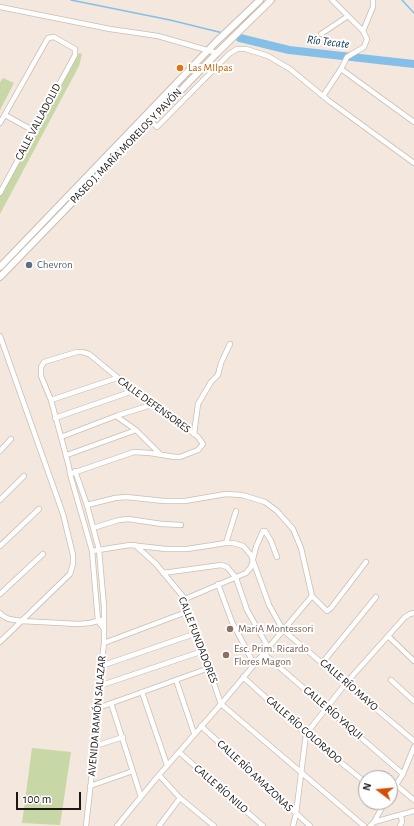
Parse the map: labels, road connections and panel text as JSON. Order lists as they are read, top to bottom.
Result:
{
  "streets": {
    "highway": ["PASEO J. MARÍA MORELOS Y PAVÓN"],
    "street": [
      "CALLE VALLADOLID",
      "CALLE DEFENSORES",
      "CALLE FUNDADORES",
      "CALLE RÍO MAYO",
      "CALLE RÍO YAQUI",
      "AVENIDA RAMÓN SALAZAR",
      "CALLE RÍO COLORADO",
      "CALLE RÍO AMAZONAS",
      "CALLE RÍO NILO"
    ]
  },
  "water": ["Río Tecate"],
  "places": [
    "Las MIlpas",
    "Chevron",
    "MariA Montessori",
    "Esc. Prim. Ricardo Flores Magon"
  ],
  "scale_bar": "100 m",
  "north": "left"
}
